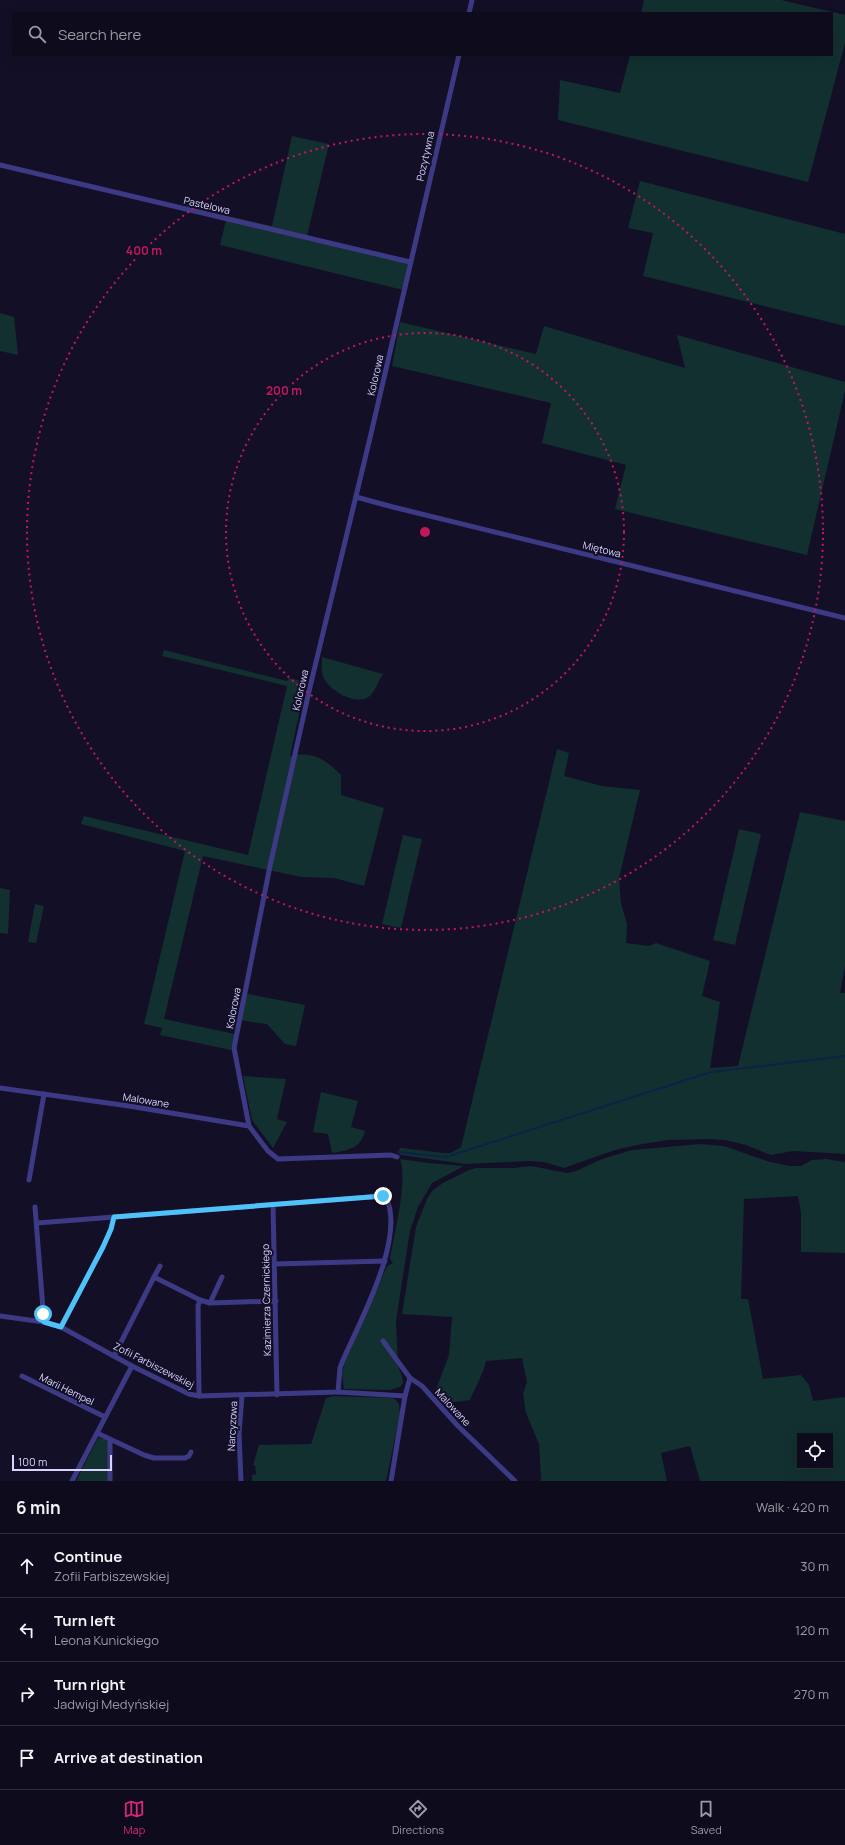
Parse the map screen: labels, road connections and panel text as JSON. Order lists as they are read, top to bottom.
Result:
{
  "streets": {
    "street": [
      "Pozytywna",
      "Pastelowa",
      "Kolorowa",
      "Miętowa",
      "Malowane",
      "Kazimierza Czernickiego",
      "Zofii Farbiszewskiej",
      "Marii Hempel",
      "Narcyzowa"
    ]
  },
  "crossings": [
    ["Pozytywna", "Pastelowa"],
    ["Pozytywna", "Kolorowa"],
    ["Pastelowa", "Kolorowa"],
    ["Kolorowa", "Miętowa"],
    ["Kolorowa", "Malowane"],
    ["Kazimierza Czernickiego", "Zofii Farbiszewskiej"],
    ["Zofii Farbiszewskiej", "Narcyzowa"]
  ],
  "scale_bar": "100 m",
  "page": {
    "search": "Search here",
    "scale": "100 m",
    "heading": ["6 min", "Walk · 420 m"],
    "list": [
      ["Continue", "Zofii Farbiszewskiej", "30 m"],
      ["Turn left", "Leona Kunickiego", "120 m"],
      ["Turn right", "Jadwigi Medyńskiej", "270 m"],
      "Arrive at destination"
    ],
    "nav": ["Map", "Directions", "Saved"]
  },
  "rings": ["400 m", "200 m"]
}
